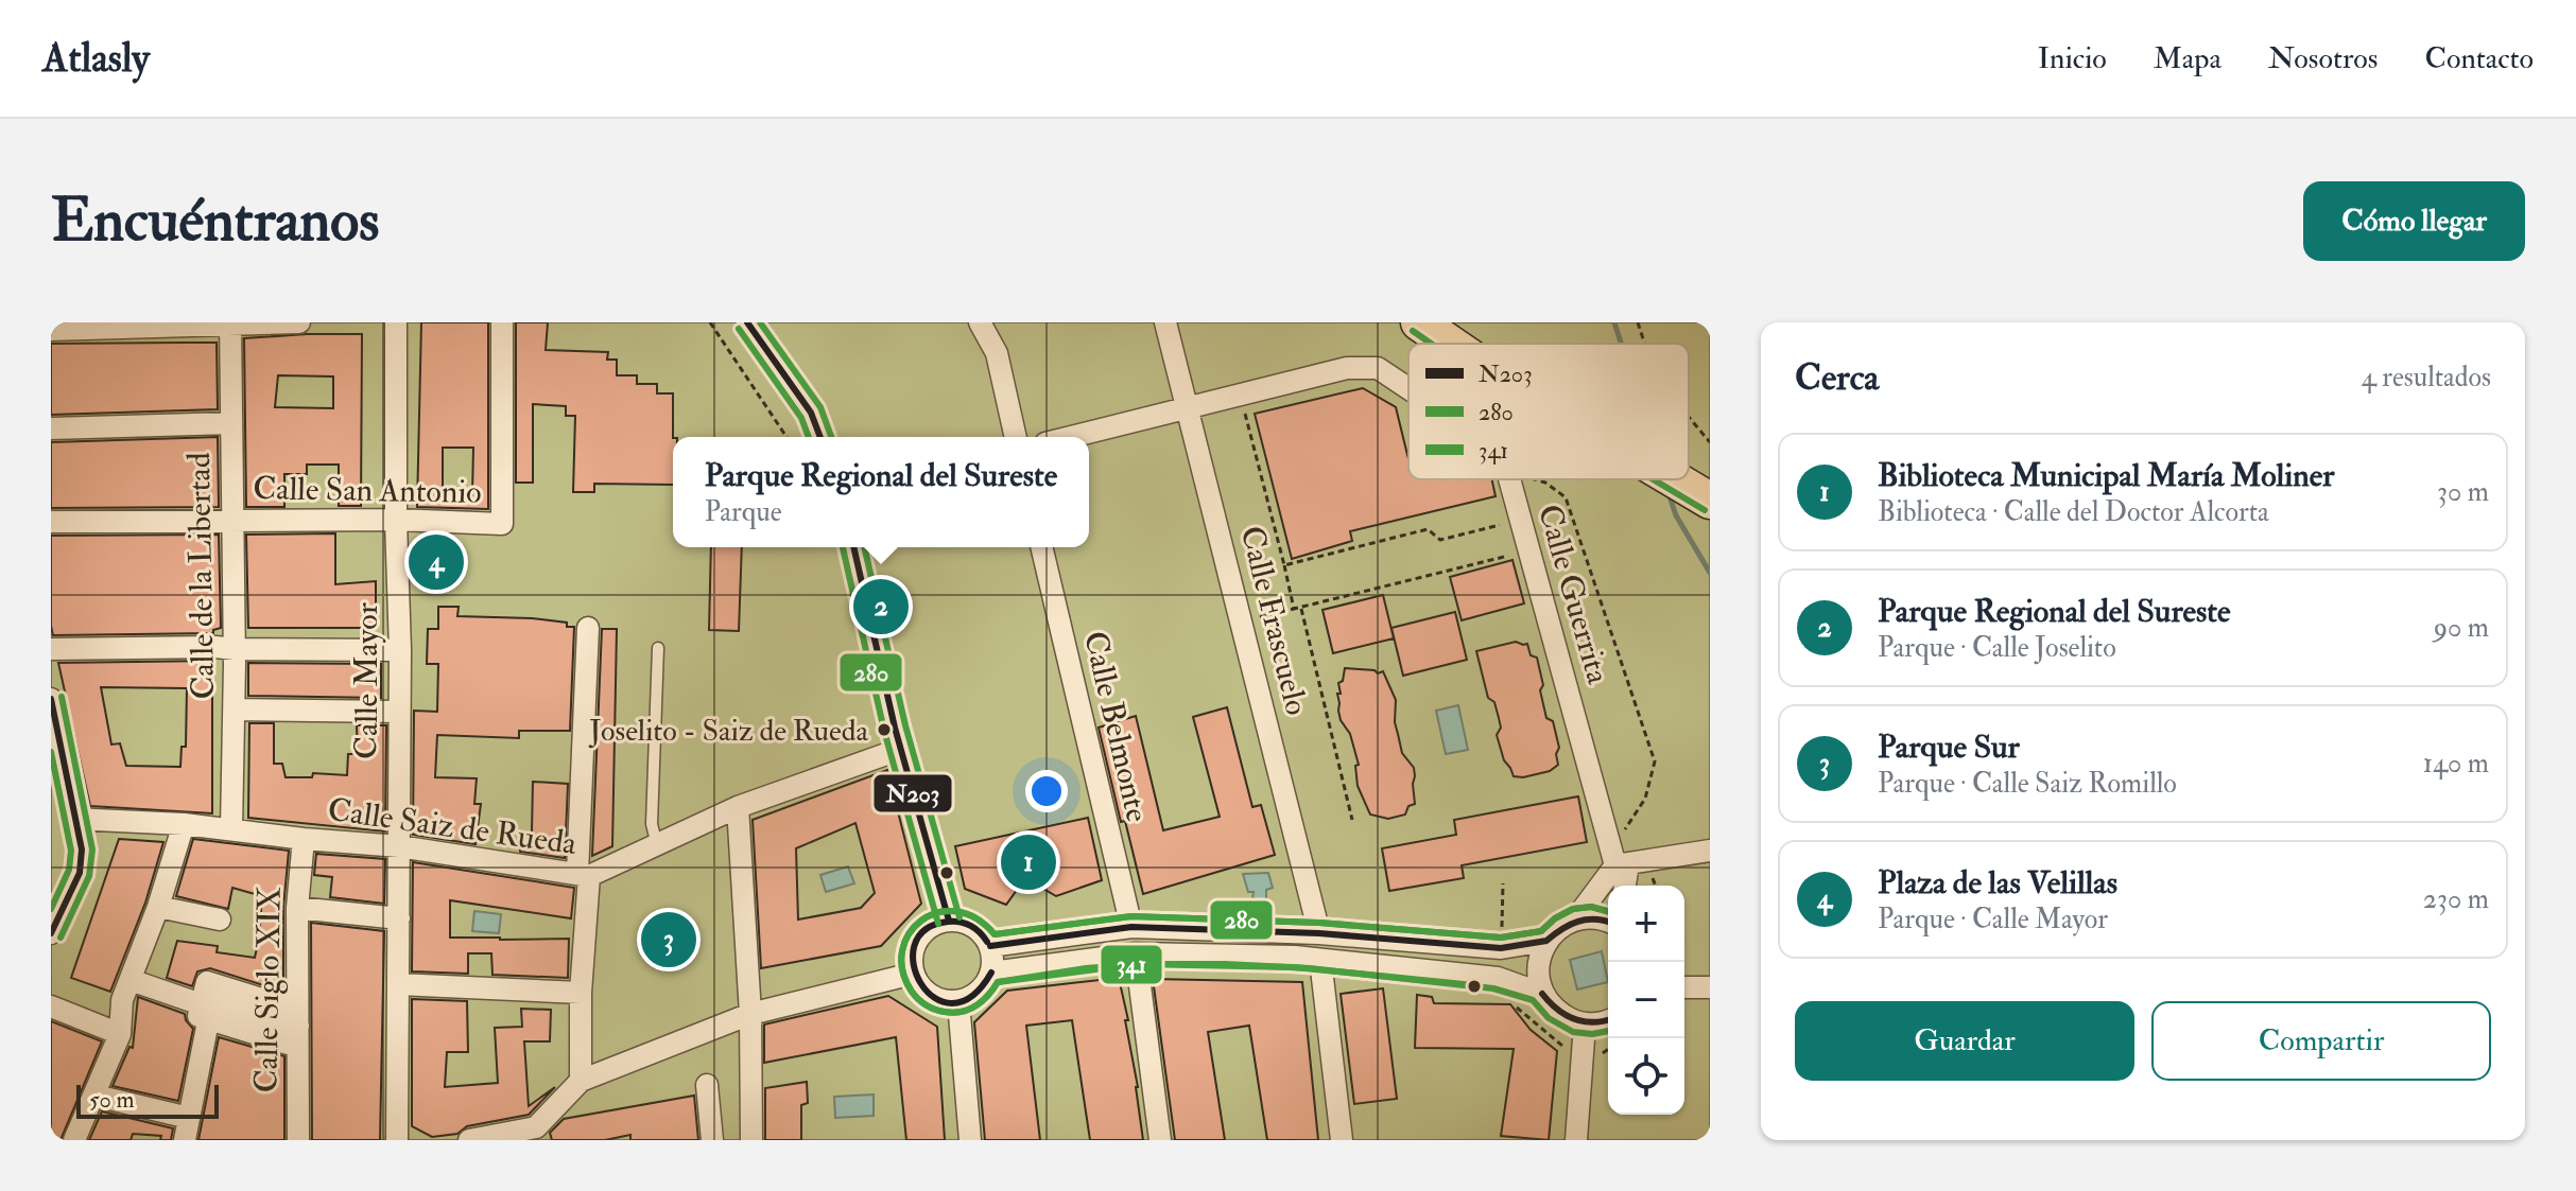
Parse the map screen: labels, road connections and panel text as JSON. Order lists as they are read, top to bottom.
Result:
{
  "streets": {
    "street": [
      "Calle San Antonio",
      "Calle de la Libertad",
      "Calle Guerrita",
      "Calle Frascuelo",
      "Calle Mayor",
      "Calle Belmonte",
      "Calle Saiz de Rueda",
      "Calle Siglo XIX"
    ]
  },
  "crossings": [
    ["Calle San Antonio", "Calle de la Libertad"],
    ["Calle San Antonio", "Calle Mayor"],
    ["Calle de la Libertad", "Calle Saiz de Rueda"],
    ["Calle Guerrita", "Calle Frascuelo"],
    ["Calle Mayor", "Calle Saiz de Rueda"],
    ["Calle Saiz de Rueda", "Calle Siglo XIX"]
  ],
  "places": ["Joselito - Saiz de Rueda"],
  "lines": ["transit line N203", "transit line 341", "transit line 280"],
  "legend": ["N203", "280", "341"],
  "scale_bar": "50 m",
  "page": {
    "header": "Atlasly",
    "nav": [
      "Inicio",
      "Mapa",
      "Nosotros",
      "Contacto"
    ],
    "buttons": [
      "Cómo llegar",
      ["Guardar", "Compartir"]
    ],
    "title": "Encuéntranos",
    "heading": ["Cerca", "4 resultados"],
    "list": [
      {
        "mark": "1",
        "name": "Biblioteca Municipal María Moliner",
        "note": "Biblioteca · Calle del Doctor Alcorta",
        "value": "30 m"
      },
      {
        "mark": "2",
        "name": "Parque Regional del Sureste",
        "note": "Parque · Calle Joselito",
        "value": "90 m"
      },
      {
        "mark": "3",
        "name": "Parque Sur",
        "note": "Parque · Calle Saiz Romillo",
        "value": "140 m"
      },
      {
        "mark": "4",
        "name": "Plaza de las Velillas",
        "note": "Parque · Calle Mayor",
        "value": "230 m"
      }
    ],
    "popup": ["Parque Regional del Sureste", "Parque"],
    "pins": [
      "4",
      "2",
      "1",
      "3"
    ],
    "map_buttons": ["+", "−"],
    "scale": "50 m"
  }
}
